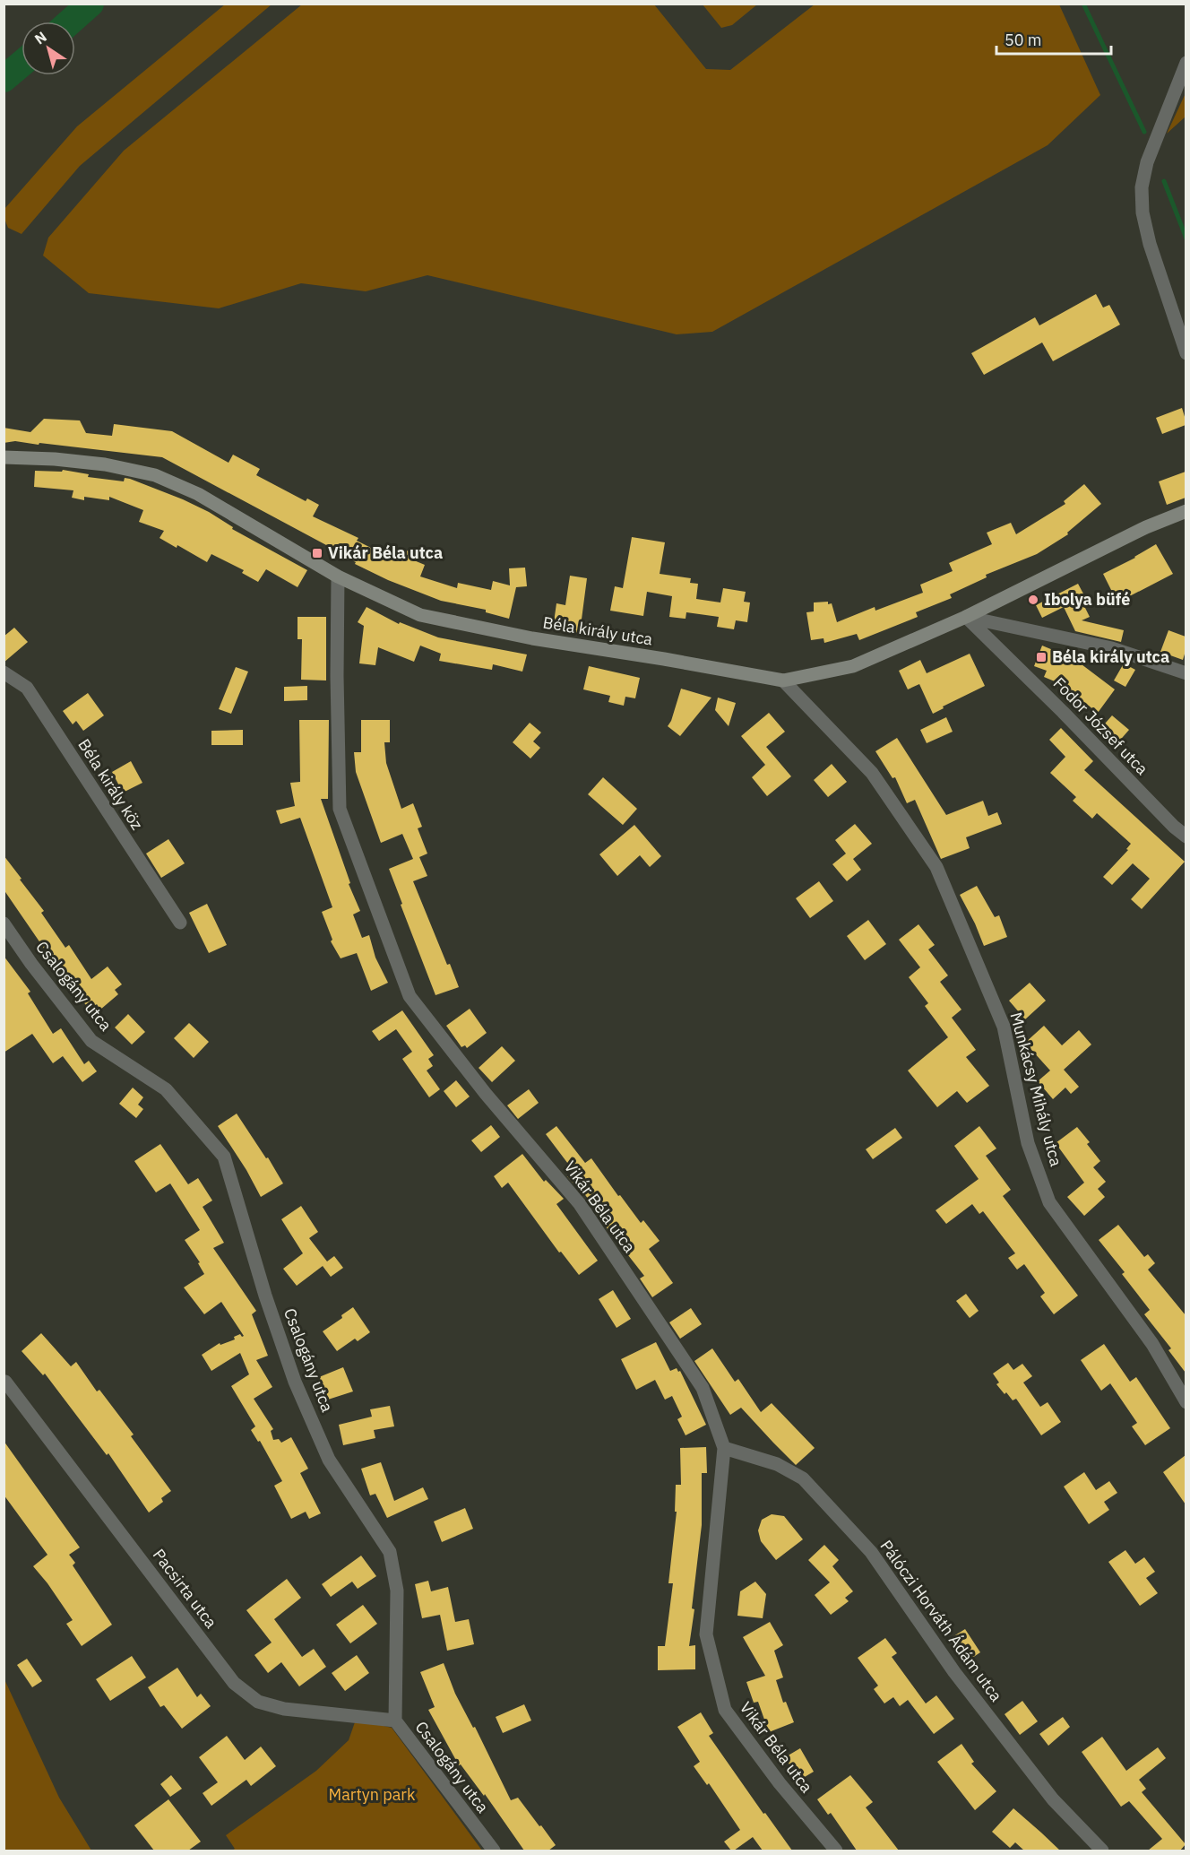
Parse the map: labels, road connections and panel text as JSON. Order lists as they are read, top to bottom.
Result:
{
  "streets": {
    "street": [
      "Béla király utca",
      "Fodor József utca",
      "Béla király köz",
      "Csalogány utca",
      "Munkácsy Mihály utca",
      "Vikár Béla utca",
      "Pacsirta utca",
      "Pálóczi Horváth Ádám utca"
    ]
  },
  "crossings": [
    ["Béla király utca", "Fodor József utca"],
    ["Béla király utca", "Munkácsy Mihály utca"],
    ["Béla király utca", "Vikár Béla utca"],
    ["Csalogány utca", "Pacsirta utca"],
    ["Vikár Béla utca", "Pálóczi Horváth Ádám utca"]
  ],
  "parks": ["Martyn park"],
  "places": {
    "transit": ["Vikár Béla utca", "Béla király utca"],
    "other": ["Ibolya büfé"]
  },
  "scale_bar": "50 m",
  "north": "top left"
}
